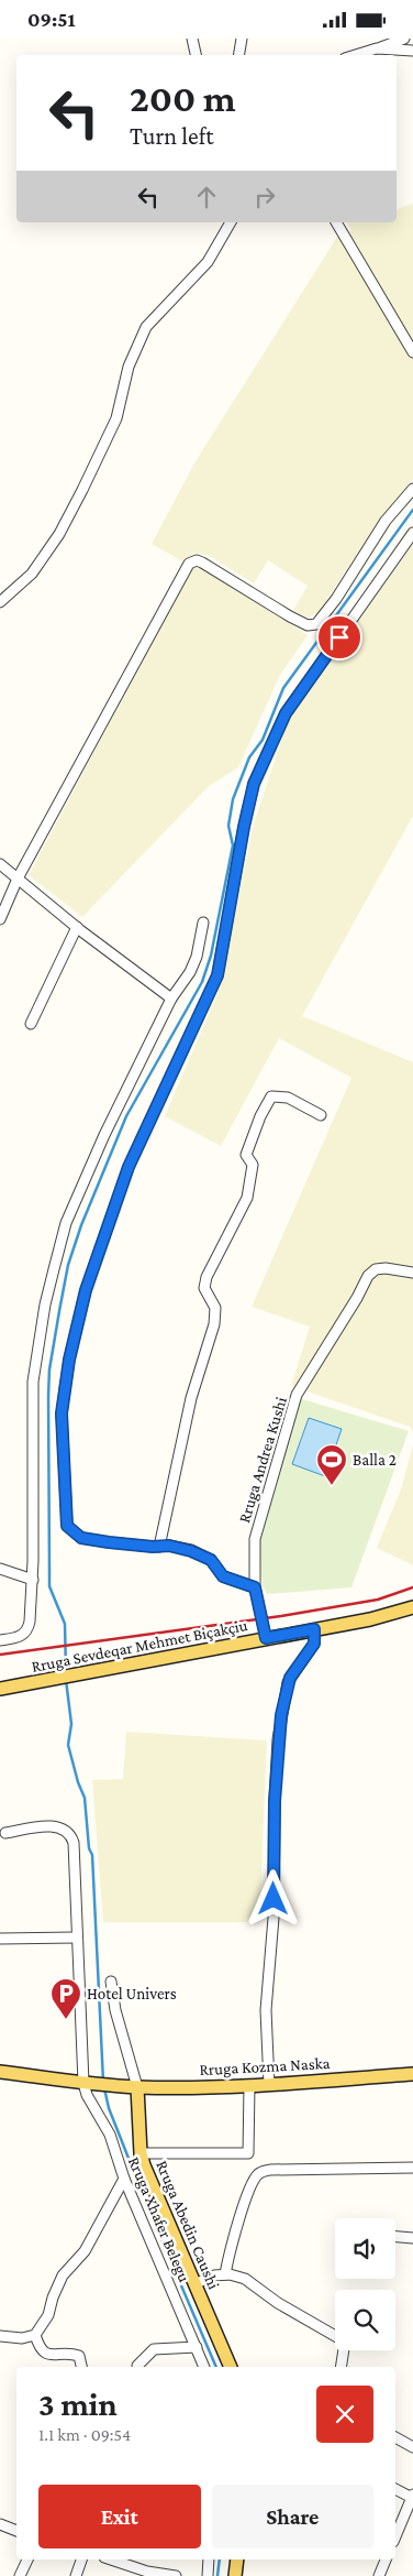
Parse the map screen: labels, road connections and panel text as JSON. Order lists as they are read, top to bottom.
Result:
{
  "streets": {
    "main road": ["Rruga Sevdeqar Mehmet Biçakçiu", "Rruga Kozma Naska", "Rruga Abedin Caushi"],
    "street": ["Rruga Andrea Kushi", "Rruga Xhafer Belegu"]
  },
  "crossings": [
    ["Rruga Andrea Kushi", "Rruga Sevdeqar Mehmet Biçakçiu"],
    ["Rruga Kozma Naska", "Rruga Xhafer Belegu"],
    ["Rruga Kozma Naska", "Rruga Abedin Caushi"]
  ],
  "places": {
    "sports": ["Balla 2"],
    "parking": ["Hotel Univers"]
  },
  "page": {
    "status": "09:51",
    "turn": ["200 m", "Turn left"],
    "heading": ["3 min", "1.1 km · 09:54"],
    "buttons": ["Exit", "Share"]
  }
}
